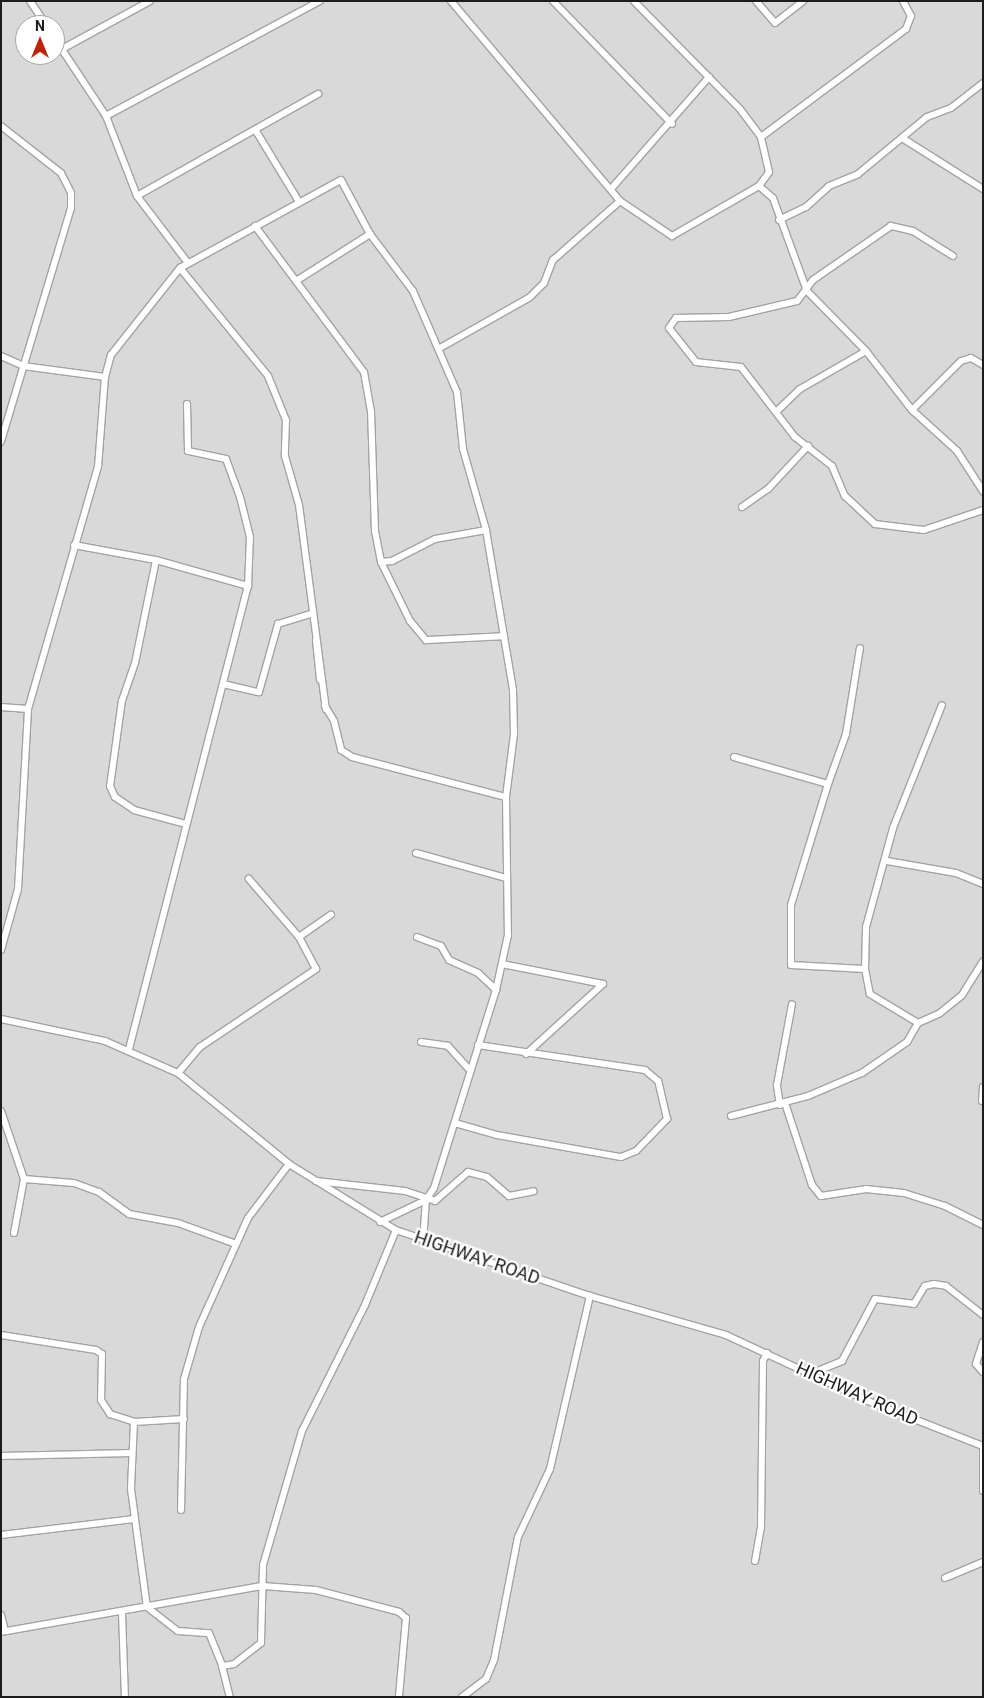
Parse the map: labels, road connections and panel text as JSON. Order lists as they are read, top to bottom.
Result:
{
  "streets": {
    "street": ["HIGHWAY ROAD"]
  },
  "north": "top"
}
